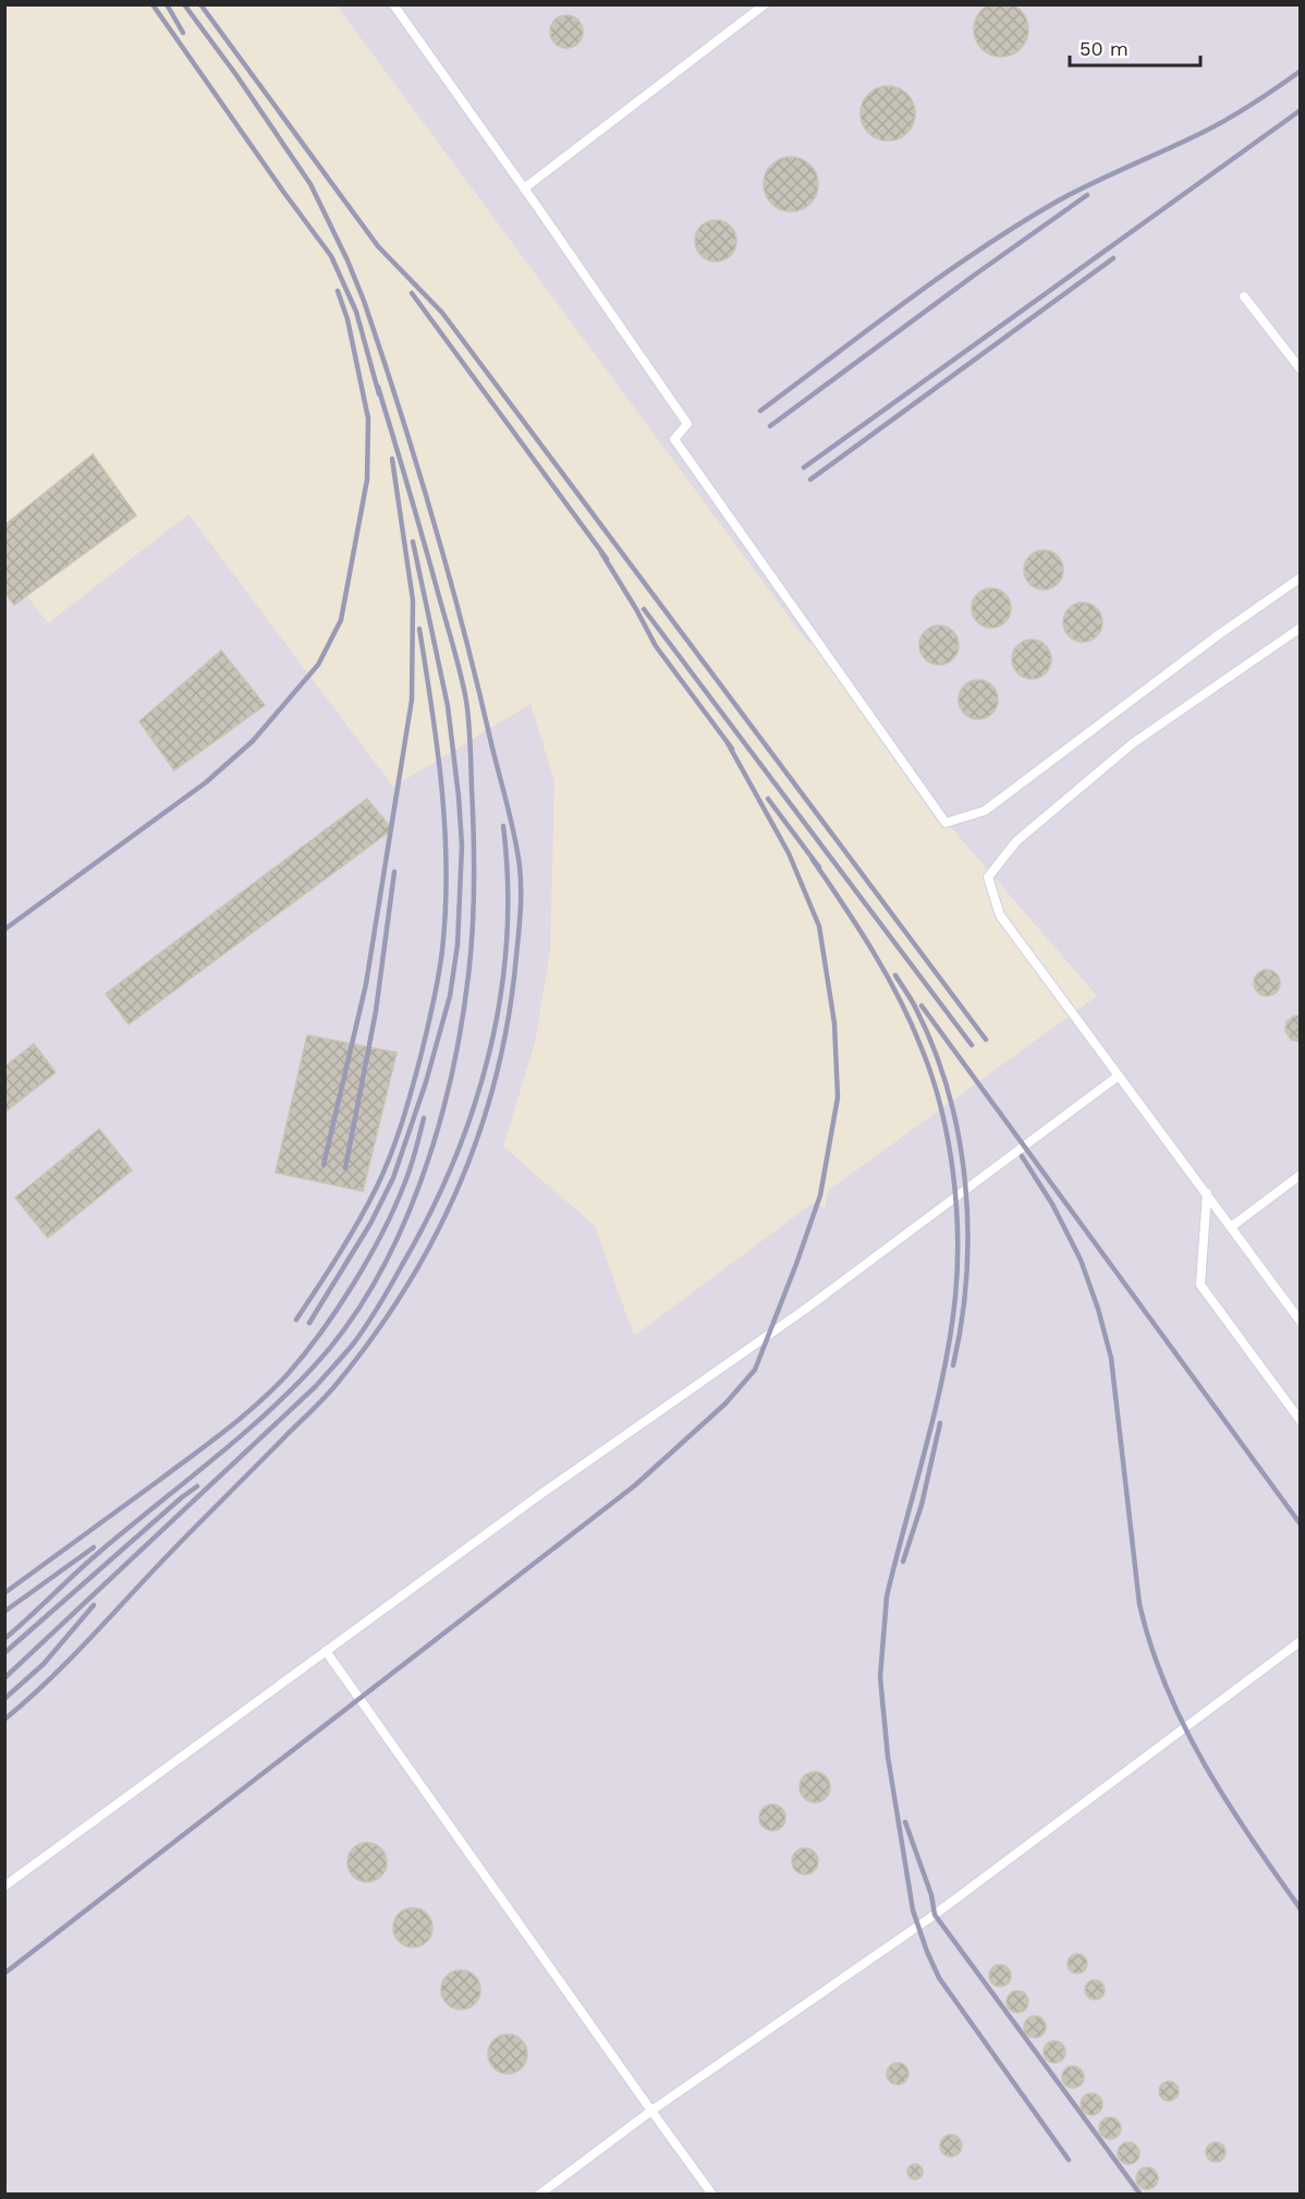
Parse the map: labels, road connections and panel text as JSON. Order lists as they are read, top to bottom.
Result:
{
  "scale_bar": "50 m"
}
